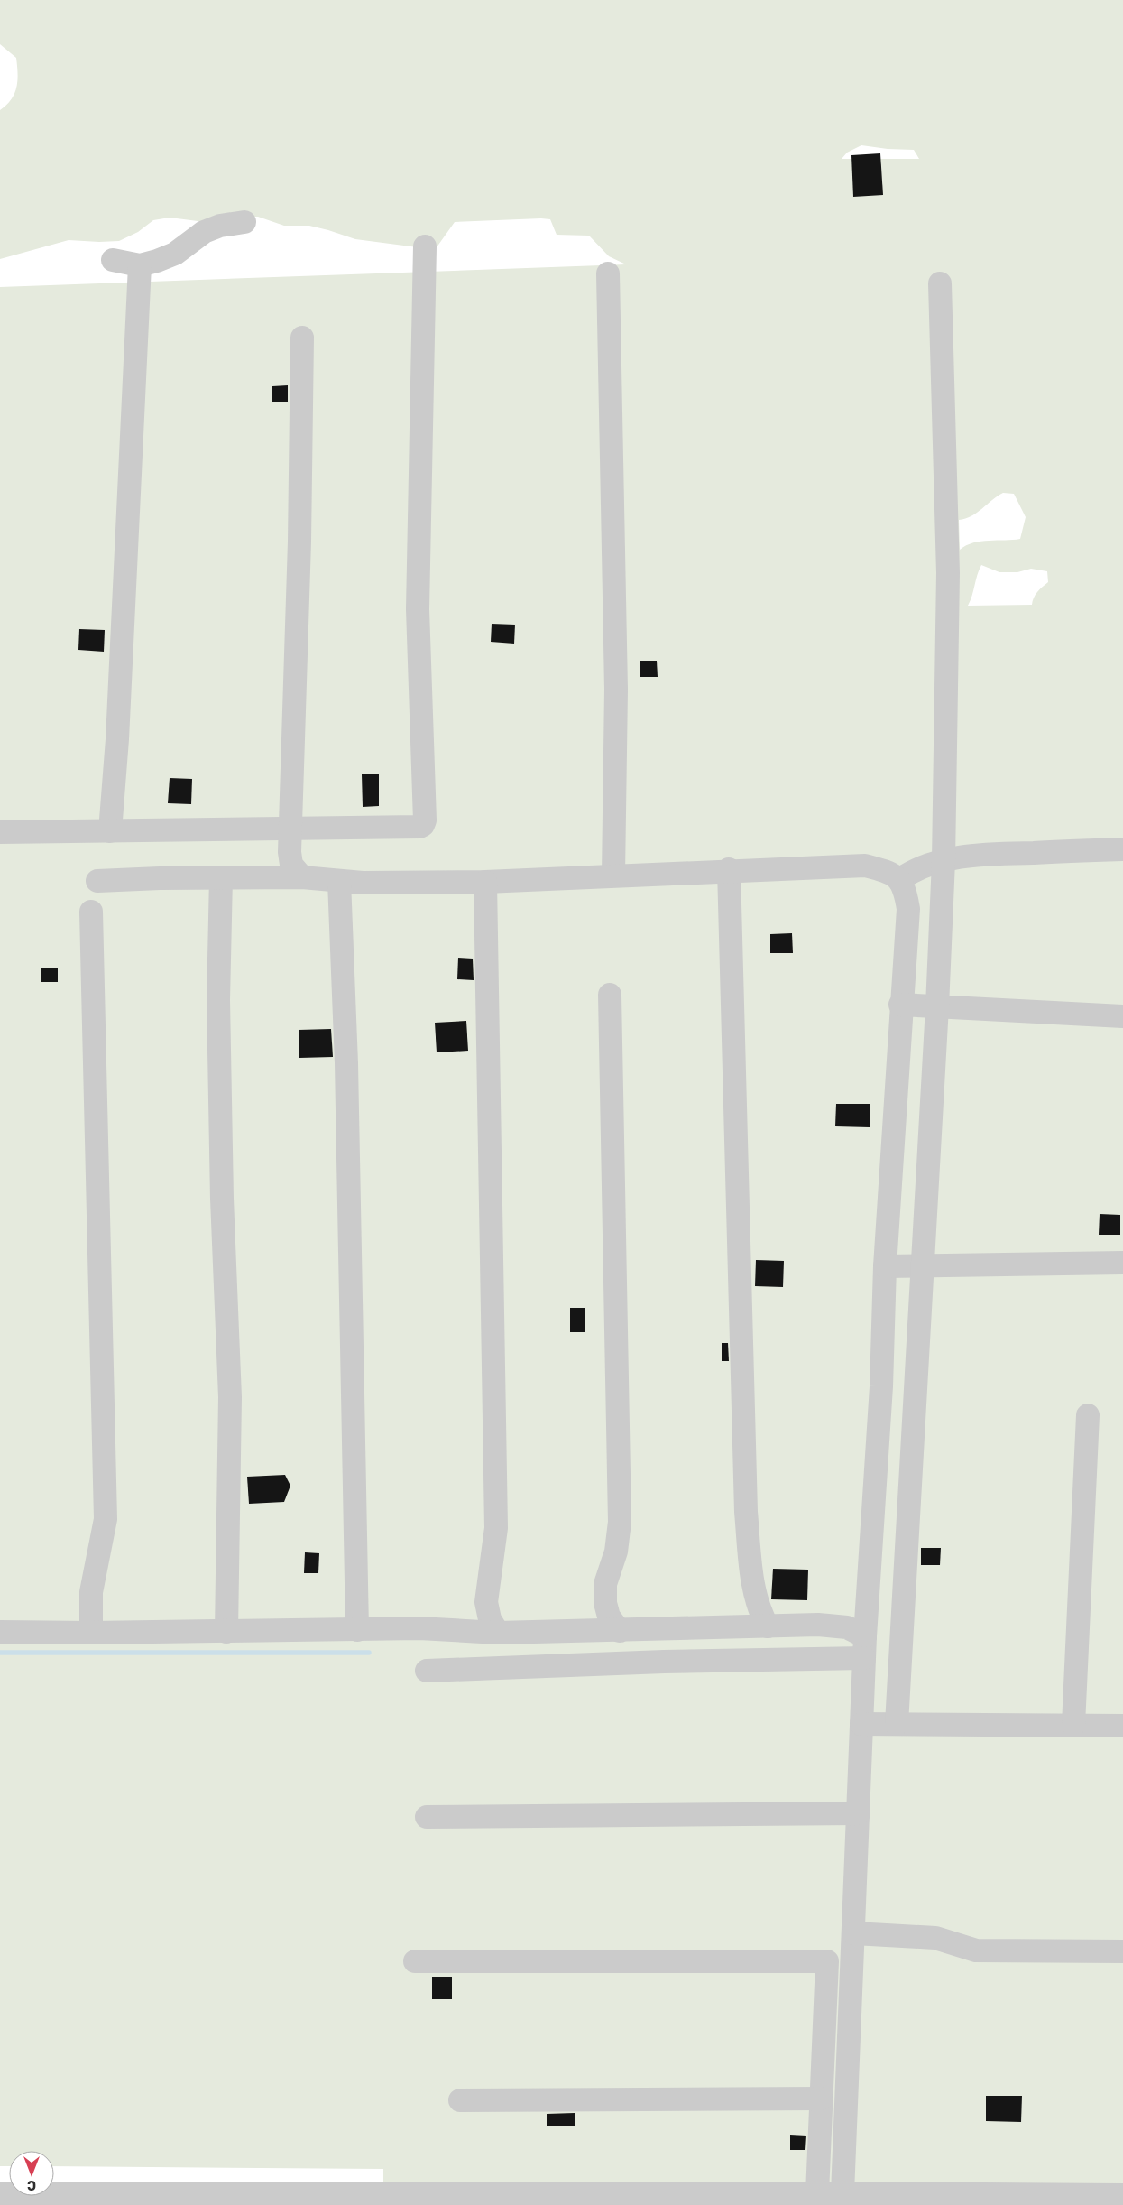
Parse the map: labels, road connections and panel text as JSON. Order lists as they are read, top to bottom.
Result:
{
  "north": "bottom"
}
